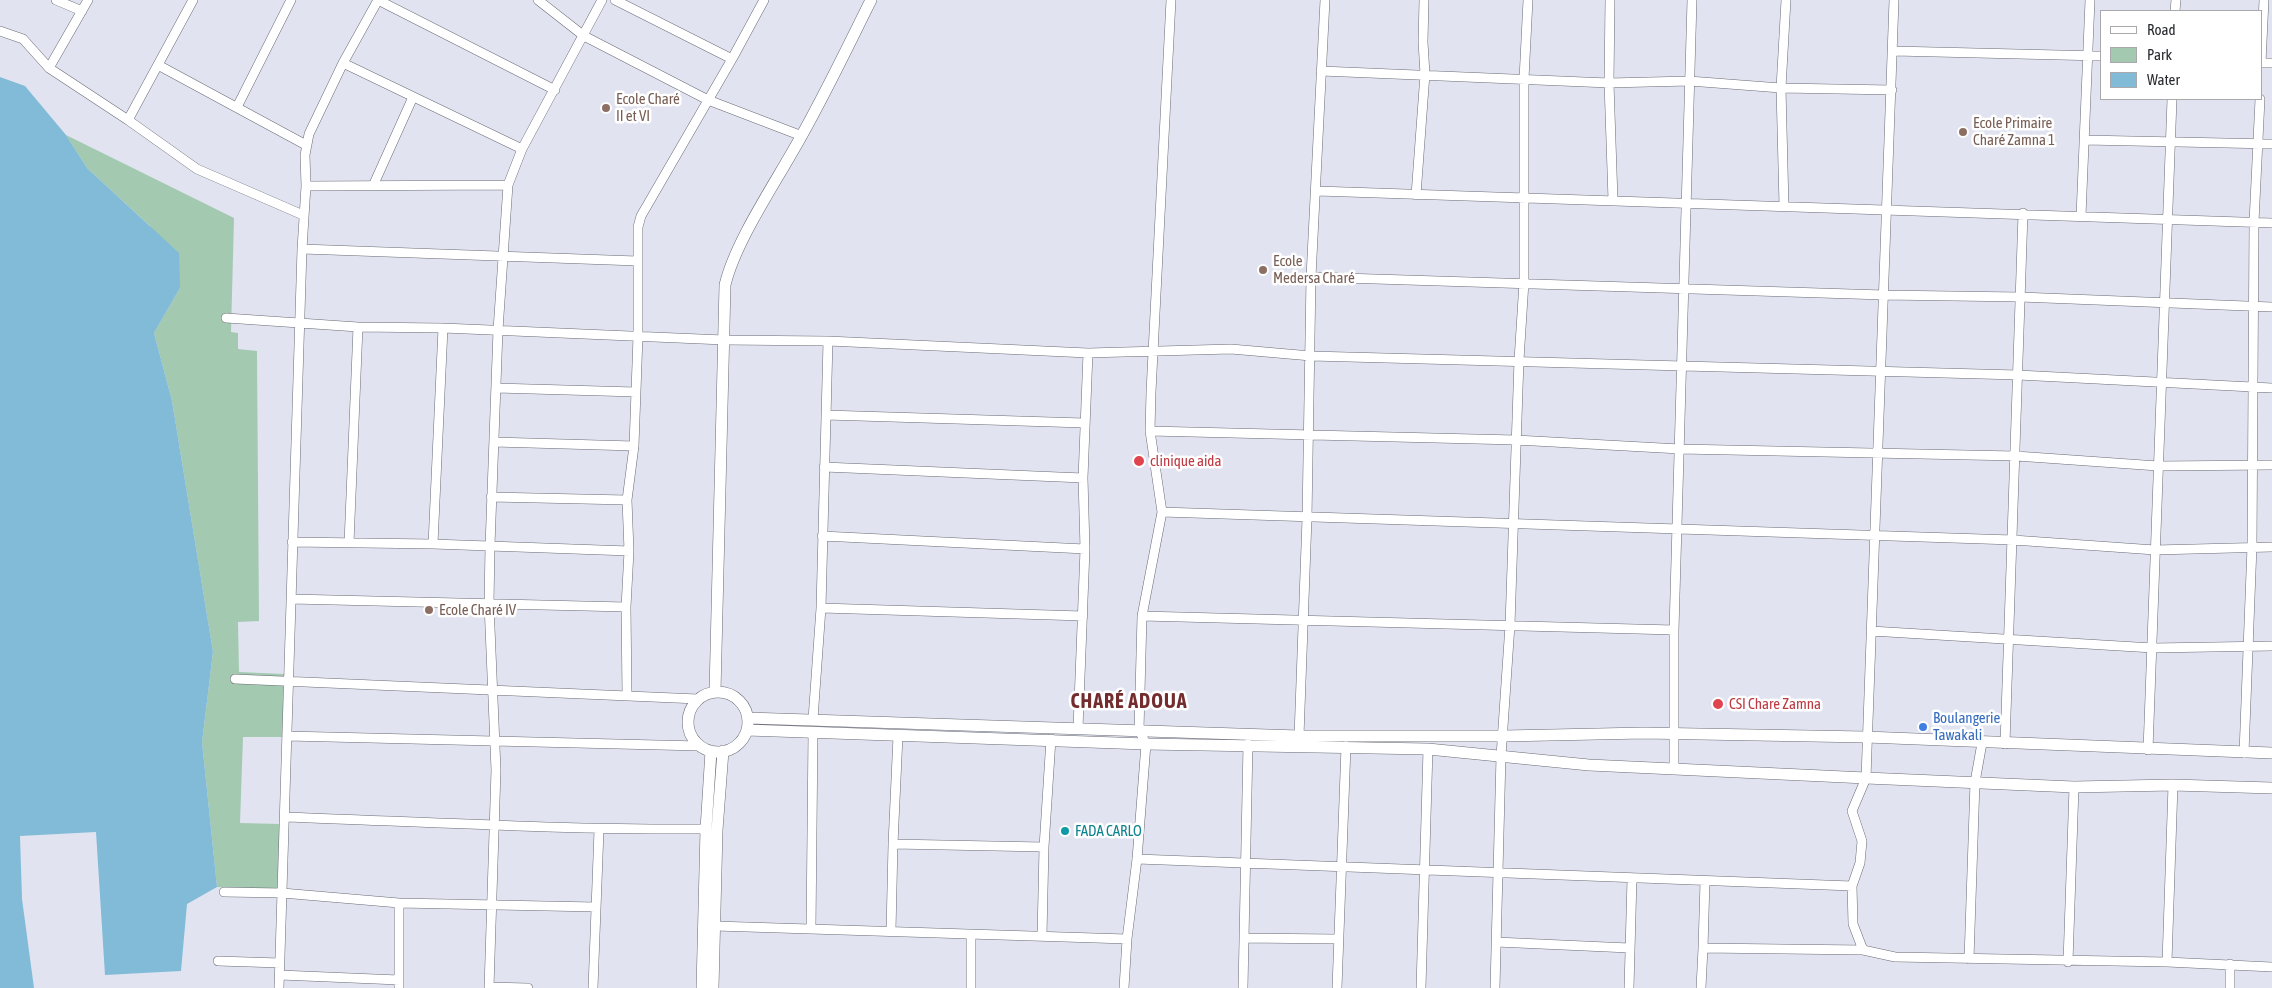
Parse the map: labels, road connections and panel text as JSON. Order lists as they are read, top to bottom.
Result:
{
  "districts": ["CHARÉ ADOUA"],
  "places": [
    "Ecole Charé II et VI",
    "Ecole Primaire Charé Zamna 1",
    "Ecole Medersa Charé",
    "clinique aida",
    "Ecole Charé IV",
    "CSI Chare Zamna",
    "Boulangerie Tawakali",
    "FADA CARLO"
  ],
  "legend": ["Road", "Park", "Water"]
}
